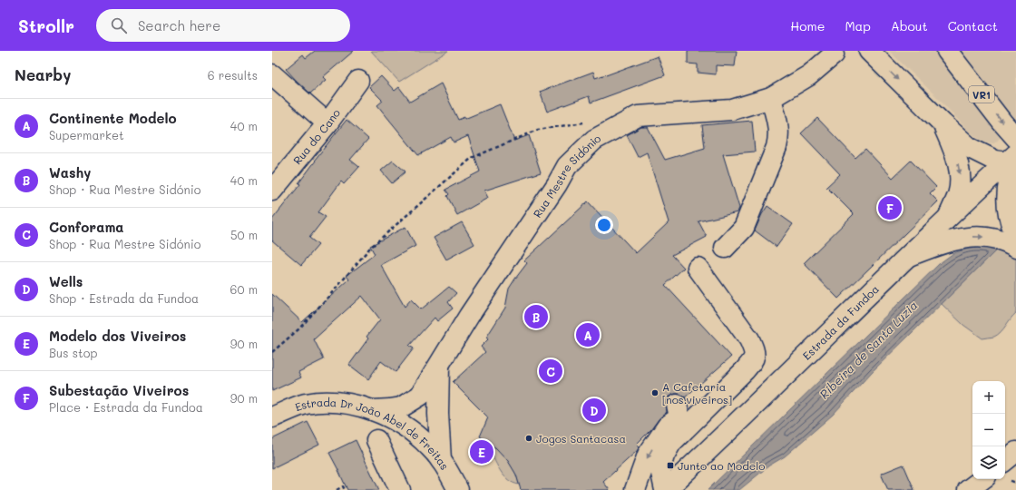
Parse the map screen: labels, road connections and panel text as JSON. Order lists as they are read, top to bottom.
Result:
{
  "streets": {
    "main road": [
      "VR1",
      "Rua do Cano",
      "Rua Mestre Sidónio",
      "Estrada da Fundoa",
      "Estrada Dr João Abel de Freitas"
    ]
  },
  "crossings": [
    ["Rua Mestre Sidónio", "Estrada Dr João Abel de Freitas"]
  ],
  "water": ["Ribeira de Santa Luzia"],
  "places": {
    "other": ["A Cafetaria [nos.viveiros]", "Jogos Santacasa"],
    "transit": ["Junto ao Modelo"]
  },
  "page": {
    "header": "Strollr",
    "search": "Search here",
    "nav": [
      "Home",
      "Map",
      "About",
      "Contact"
    ],
    "heading": ["Nearby", "6 results"],
    "list": [
      {
        "mark": "A",
        "name": "Continente Modelo",
        "note": "Supermarket",
        "value": "40 m"
      },
      {
        "mark": "B",
        "name": "Washy",
        "note": "Shop · Rua Mestre Sidónio",
        "value": "40 m"
      },
      {
        "mark": "C",
        "name": "Conforama",
        "note": "Shop · Rua Mestre Sidónio",
        "value": "50 m"
      },
      {
        "mark": "D",
        "name": "Wells",
        "note": "Shop · Estrada da Fundoa",
        "value": "60 m"
      },
      {
        "mark": "E",
        "name": "Modelo dos Viveiros",
        "note": "Bus stop",
        "value": "90 m"
      },
      {
        "mark": "F",
        "name": "Subestação Viveiros",
        "note": "Place · Estrada da Fundoa",
        "value": "90 m"
      }
    ],
    "pins": [
      "F",
      "B",
      "A",
      "C",
      "D",
      "E"
    ],
    "map_buttons": ["+", "−"]
  }
}
